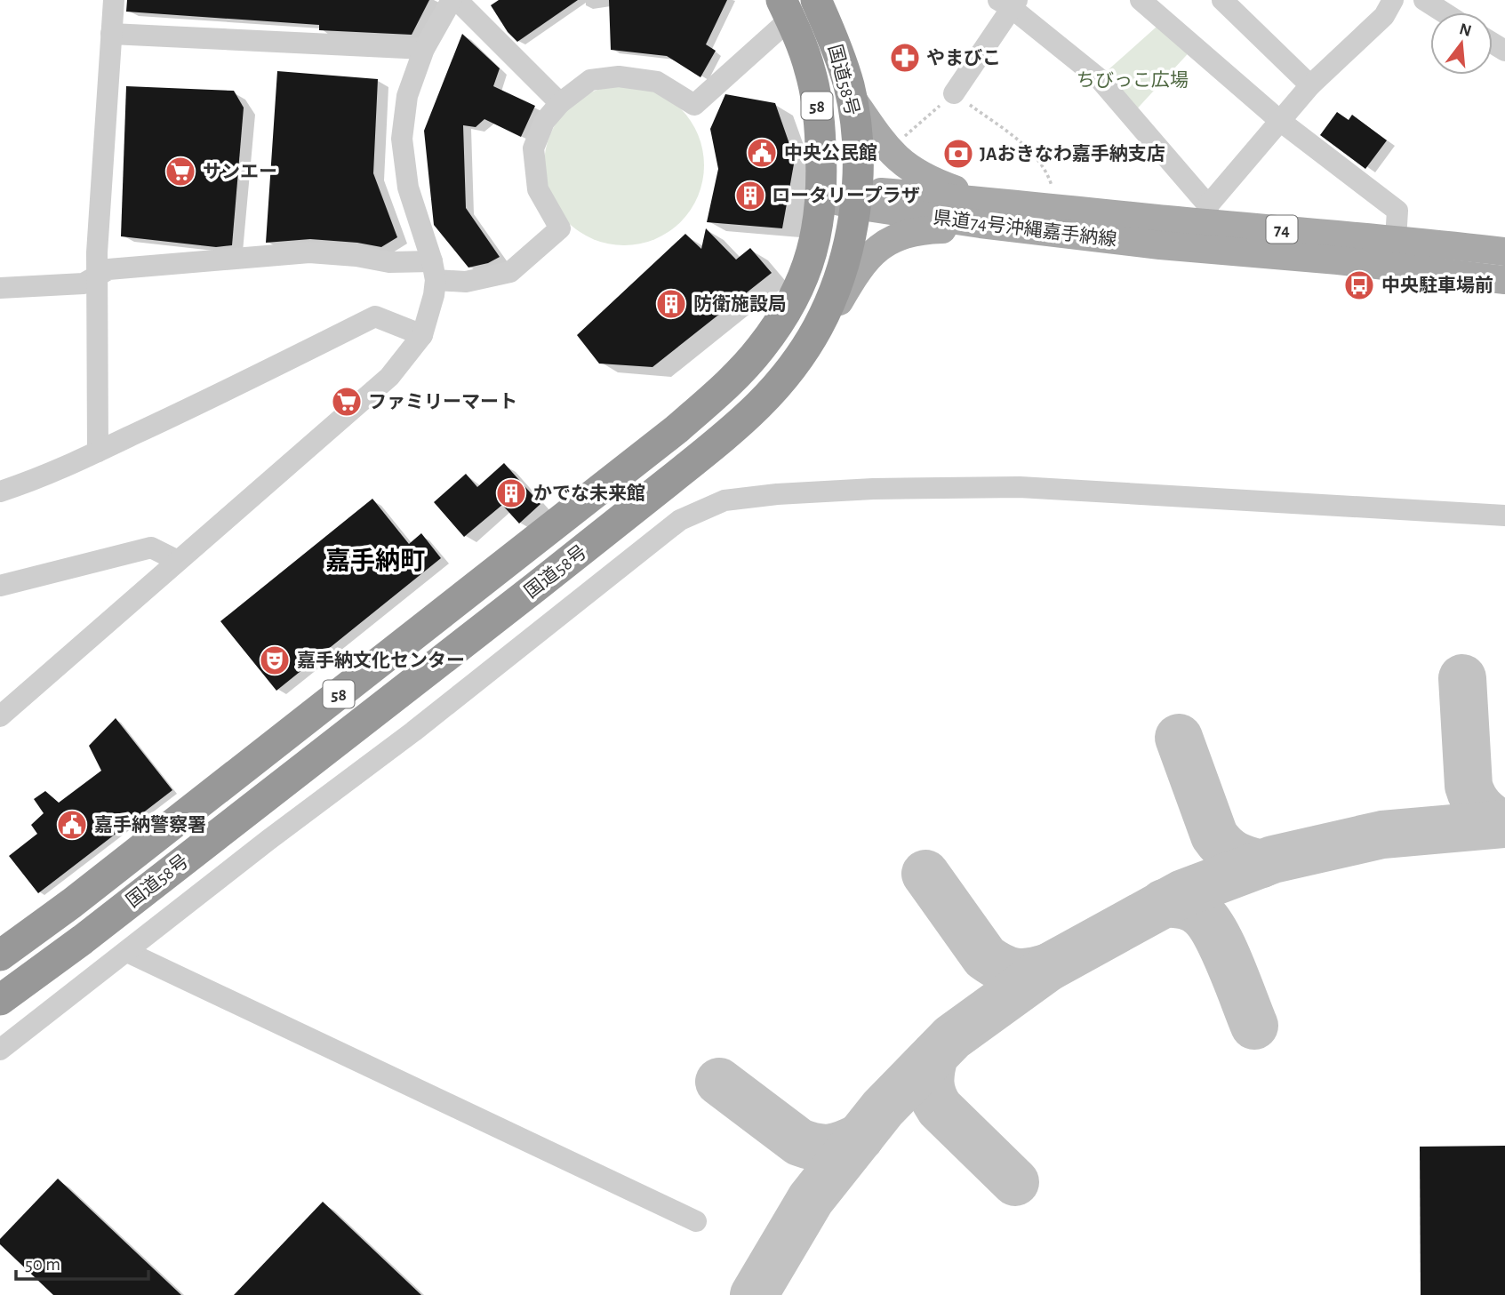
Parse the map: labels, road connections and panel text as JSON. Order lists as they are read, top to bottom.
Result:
{
  "streets": {
    "highway": ["国道58号", "58"],
    "main road": ["県道74号沖縄嘉手納線", "74"]
  },
  "crossings": [
    ["国道58号", "県道74号沖縄嘉手納線"]
  ],
  "districts": ["嘉手納町"],
  "parks": ["ちびっこ広場"],
  "places": {
    "pharmacy": ["やまびこ"],
    "public building": ["中央公民館", "嘉手納警察署"],
    "bank": ["JAおきなわ嘉手納支店"],
    "supermarket": ["サンエー", "ファミリーマート"],
    "building": ["ロータリープラザ", "防衛施設局", "かでな未来館"],
    "bus stop": ["中央駐車場前"],
    "theatre": ["嘉手納文化センター"]
  },
  "scale_bar": "50 m",
  "north": "top"
}
